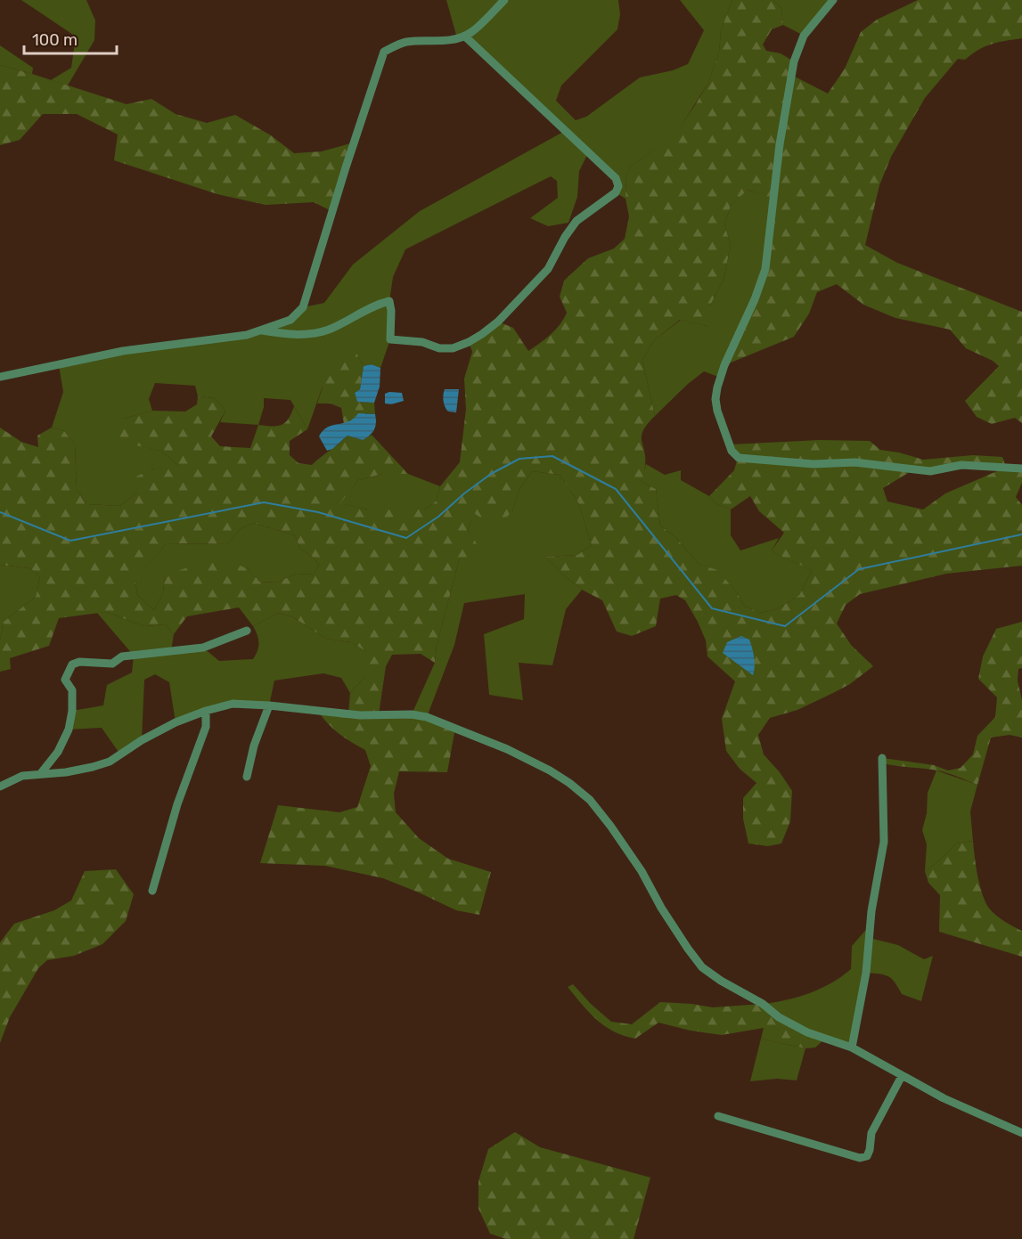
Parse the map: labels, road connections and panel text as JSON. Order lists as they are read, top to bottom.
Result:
{
  "scale_bar": "100 m"
}
